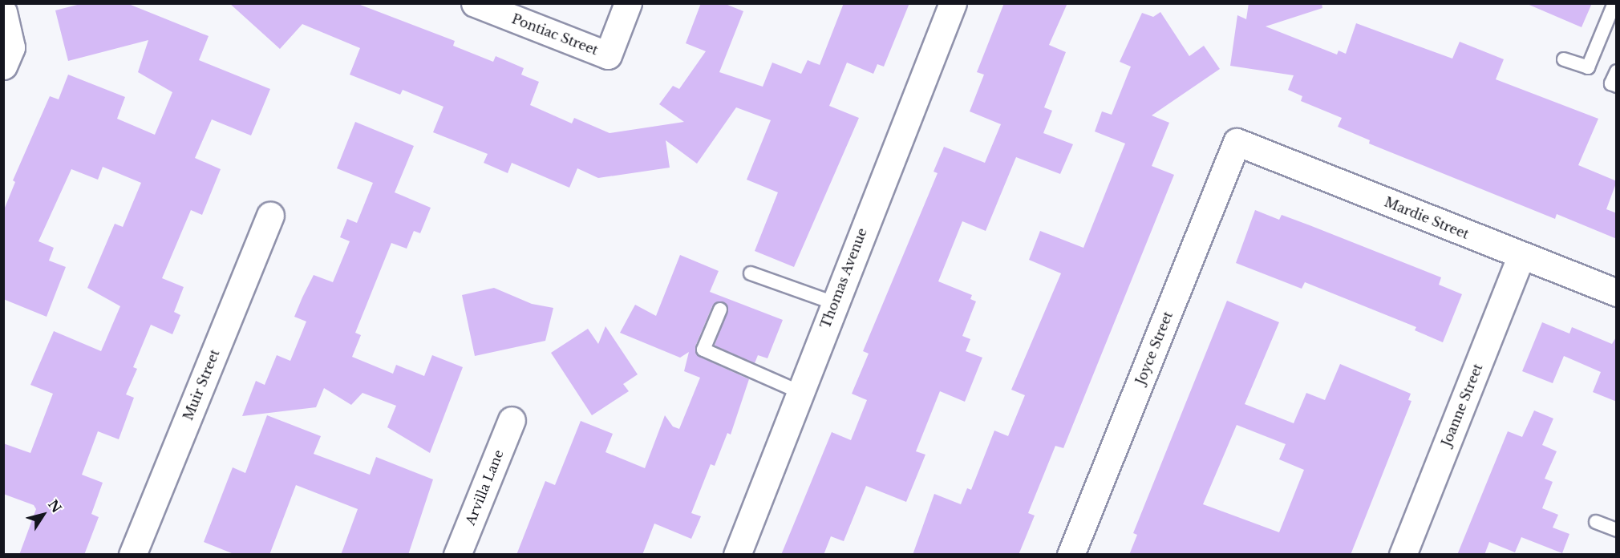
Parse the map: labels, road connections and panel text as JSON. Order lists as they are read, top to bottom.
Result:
{
  "streets": {
    "street": [
      "Pontiac Street",
      "Mardie Street",
      "Thomas Avenue",
      "Joyce Street",
      "Muir Street",
      "Joanne Street",
      "Arvilla Lane"
    ]
  },
  "crossings": [
    ["Mardie Street", "Joyce Street"],
    ["Mardie Street", "Joanne Street"]
  ],
  "north": "top right"
}
